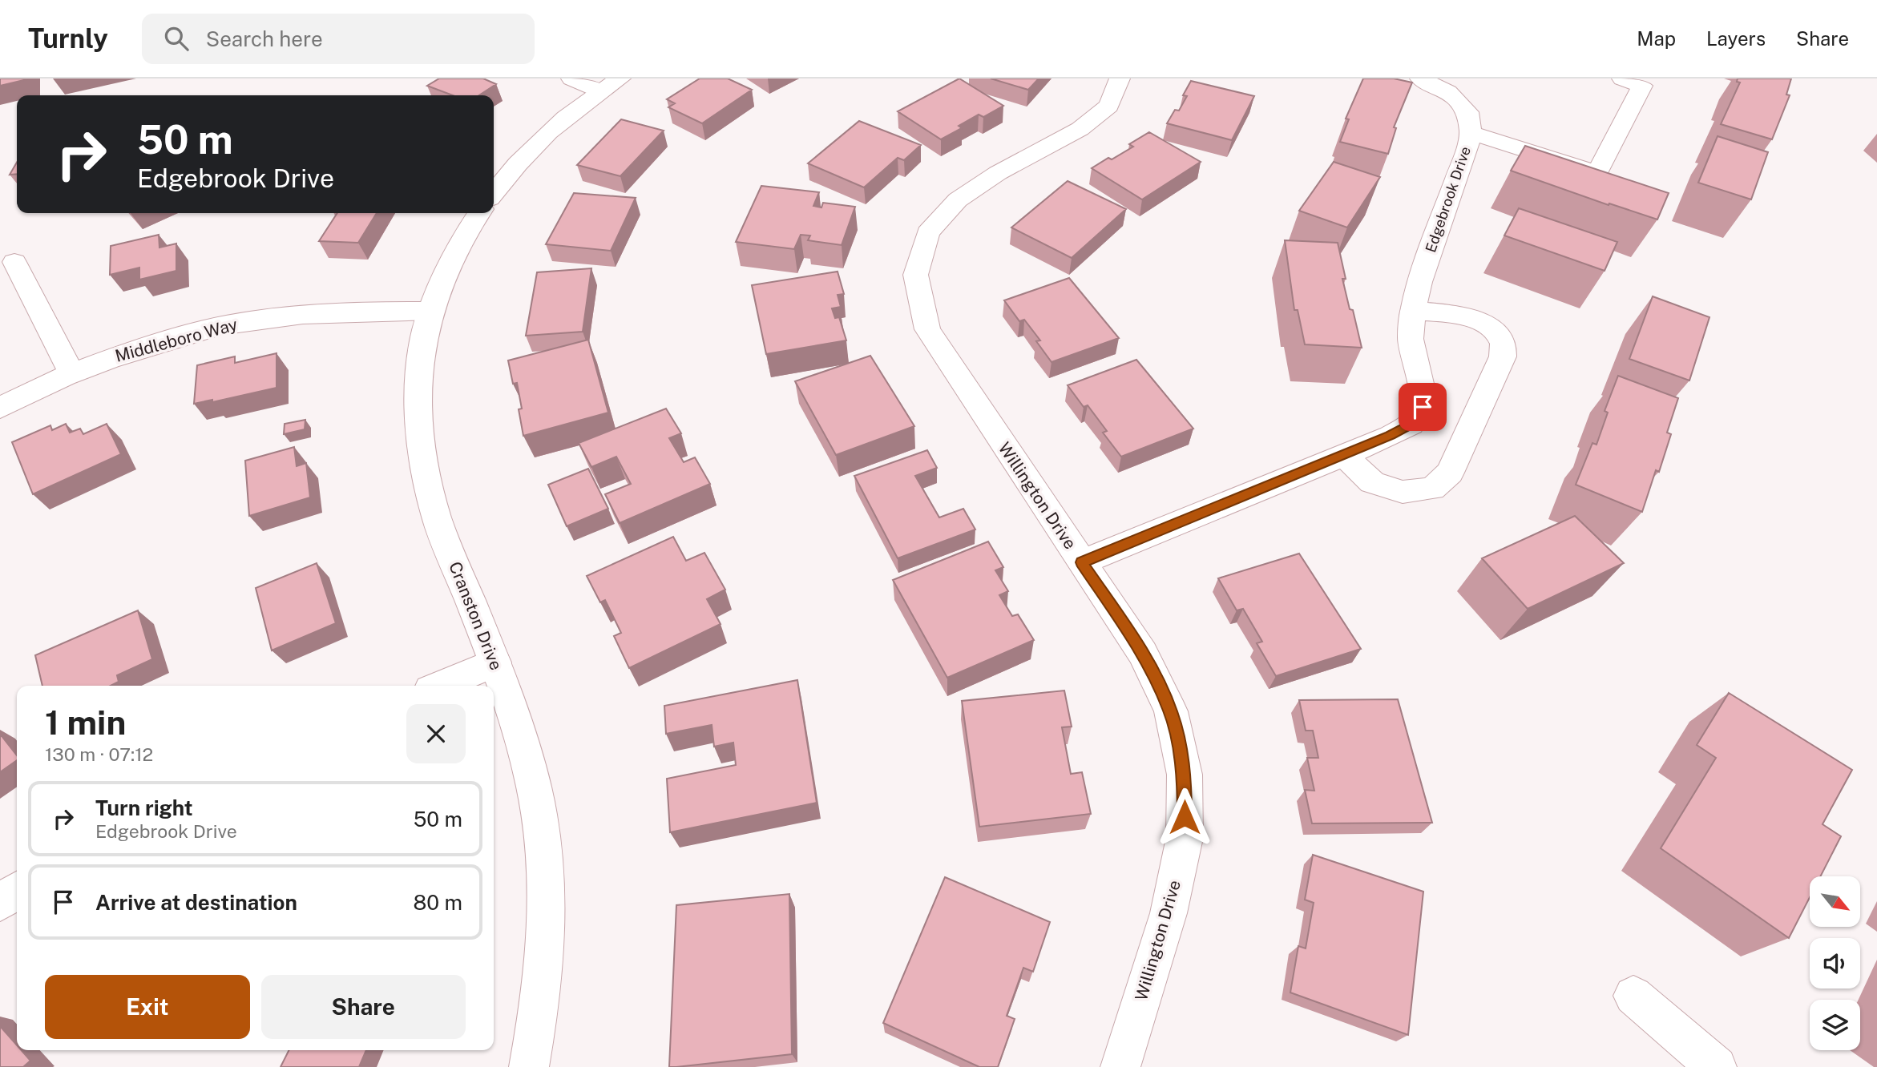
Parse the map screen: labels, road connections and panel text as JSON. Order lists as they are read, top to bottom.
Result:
{
  "streets": {
    "street": [
      "Edgebrook Drive",
      "Middleboro Way",
      "Willington Drive",
      "Cranston Drive"
    ]
  },
  "crossings": [
    ["Edgebrook Drive", "Willington Drive"],
    ["Middleboro Way", "Cranston Drive"]
  ],
  "north": "bottom right",
  "page": {
    "header": "Turnly",
    "search": "Search here",
    "nav": ["Map", "Layers", "Share"],
    "turn": ["50 m", "Edgebrook Drive"],
    "heading": ["1 min", "130 m · 07:12"],
    "list": [
      {
        "name": "Turn right",
        "note": "Edgebrook Drive",
        "value": "50 m"
      },
      {
        "name": "Arrive at destination",
        "value": "80 m"
      }
    ],
    "buttons": ["Exit", "Share"]
  }
}
